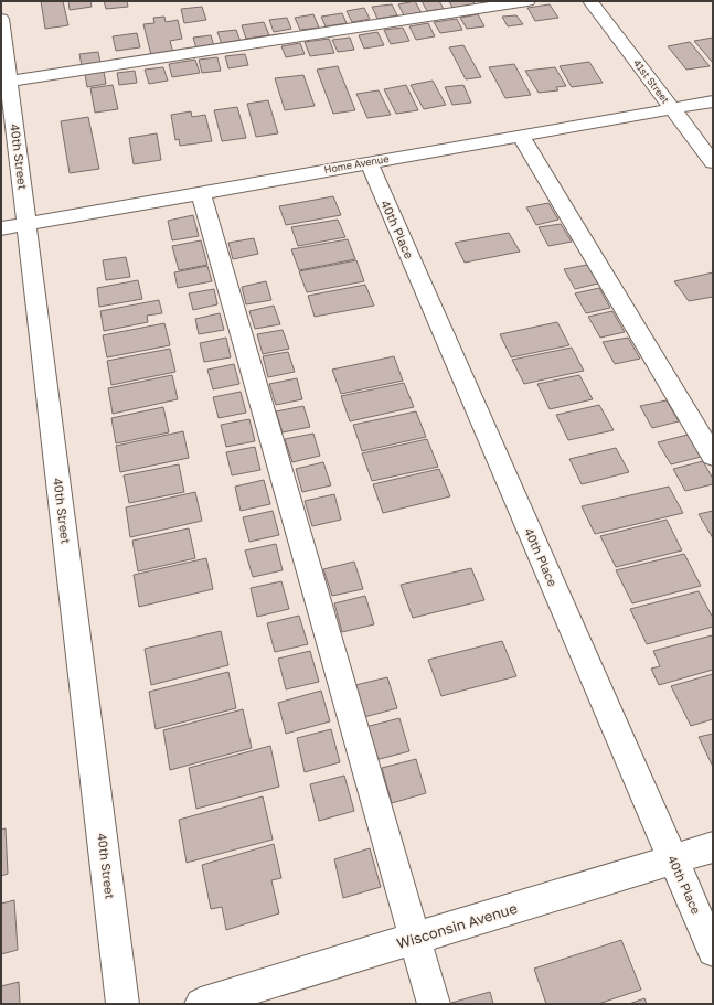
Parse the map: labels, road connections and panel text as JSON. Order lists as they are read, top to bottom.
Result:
{
  "streets": {
    "street": [
      "41st Street",
      "40th Street",
      "Home Avenue",
      "40th Place",
      "Wisconsin Avenue"
    ]
  },
  "crossings": [
    ["41st Street", "Home Avenue"],
    ["40th Street", "Home Avenue"],
    ["Home Avenue", "40th Place"],
    ["40th Place", "Wisconsin Avenue"]
  ]
}
